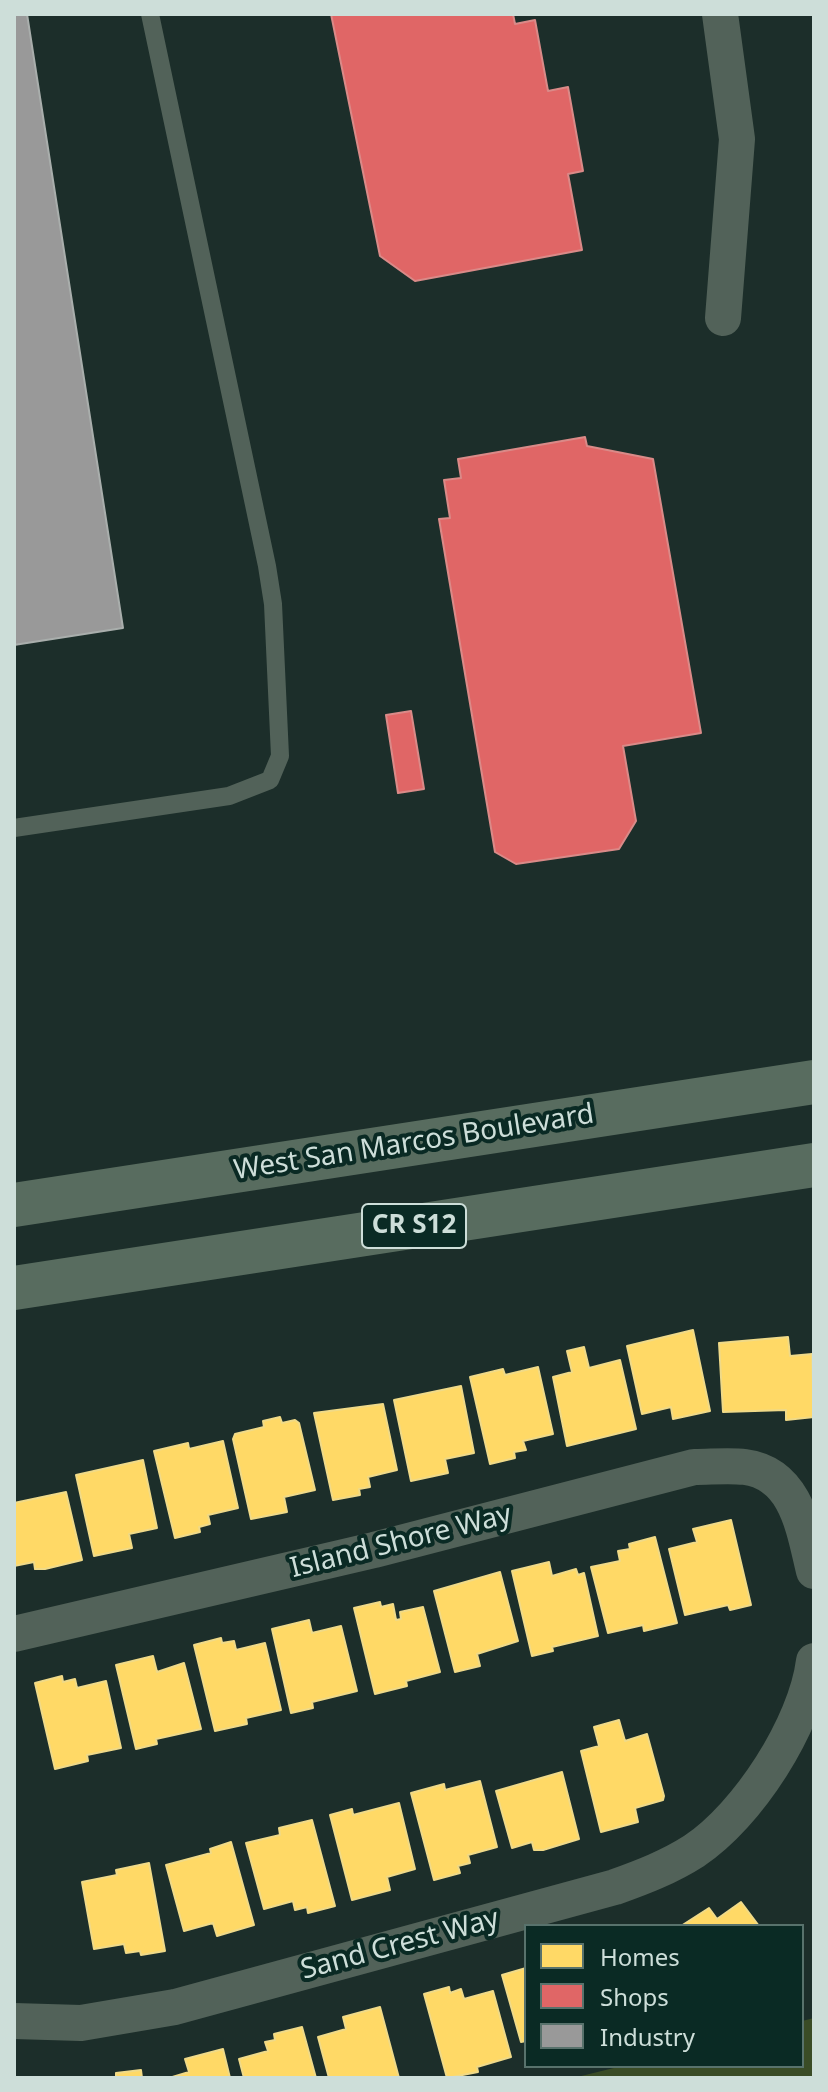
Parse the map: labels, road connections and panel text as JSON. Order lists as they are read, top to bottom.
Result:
{
  "streets": {
    "main road": ["West San Marcos Boulevard", "CR S12"],
    "street": ["Island Shore Way", "Sand Crest Way"]
  },
  "legend": ["Homes", "Shops", "Industry"]
}
